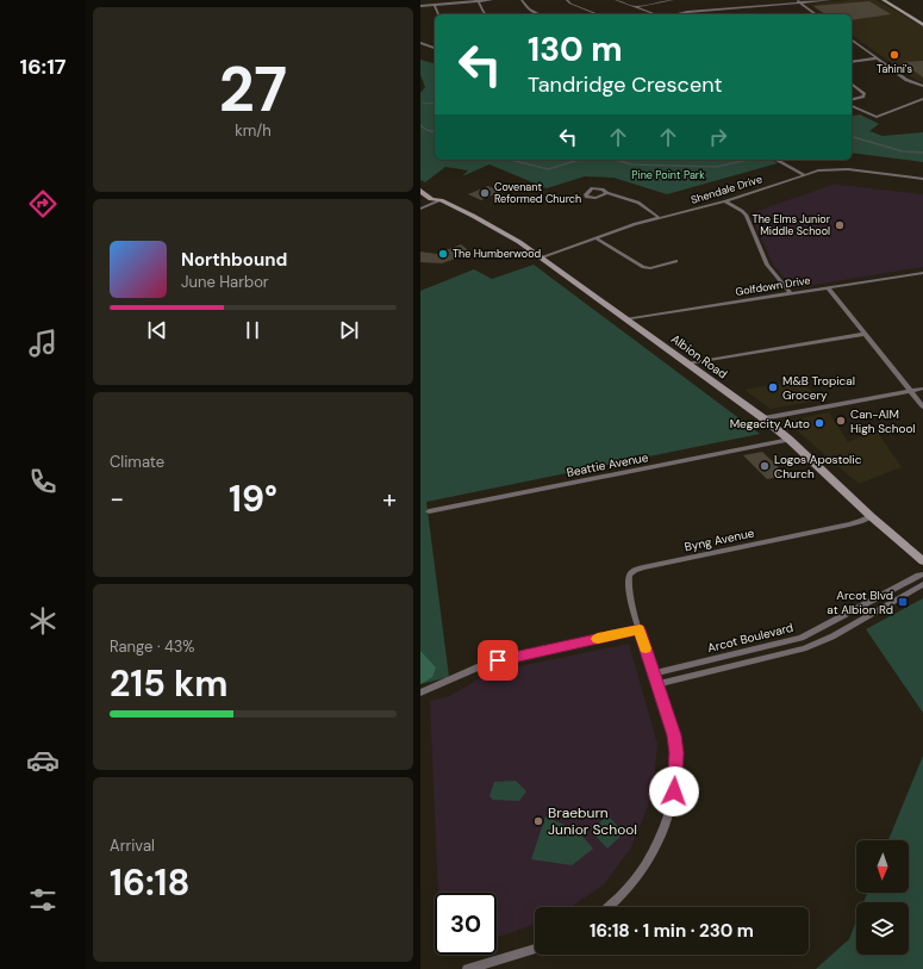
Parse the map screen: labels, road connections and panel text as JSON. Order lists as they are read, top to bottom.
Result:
{
  "streets": {
    "main road": ["Albion Road"],
    "street": [
      "Shendale Drive",
      "Golfdown Drive",
      "Beattie Avenue",
      "Byng Avenue",
      "Arcot Boulevard"
    ]
  },
  "crossings": [
    ["Shendale Drive", "Albion Road"],
    ["Golfdown Drive", "Albion Road"],
    ["Albion Road", "Beattie Avenue"],
    ["Albion Road", "Byng Avenue"]
  ],
  "parks": ["Pine Point Park"],
  "places": {
    "other": [
      "Tahini's",
      "Covenant Reformed Church",
      "The Elms Junior Middle School",
      "The Humberwood",
      "M&B Tropical Grocery",
      "Can-AIM High School",
      "Megacity Auto",
      "Logos Apostolic Church",
      "Braeburn Junior School"
    ],
    "transit": ["Arcot Blvd at Albion Rd"]
  },
  "north": "bottom",
  "page": {
    "tabs": "16:17",
    "tile": [
      ["27", "km/h"],
      "Climate",
      ["Range · 43%", "215 km"],
      ["Arrival", "16:18"]
    ],
    "turn": ["130 m", "Tandridge Crescent"],
    "song": ["Northbound", "June Harbor"],
    "heat": ["−", "19°", "+"],
    "limit": "30",
    "trip": "16:18 · 1 min · 230 m"
  }
}
